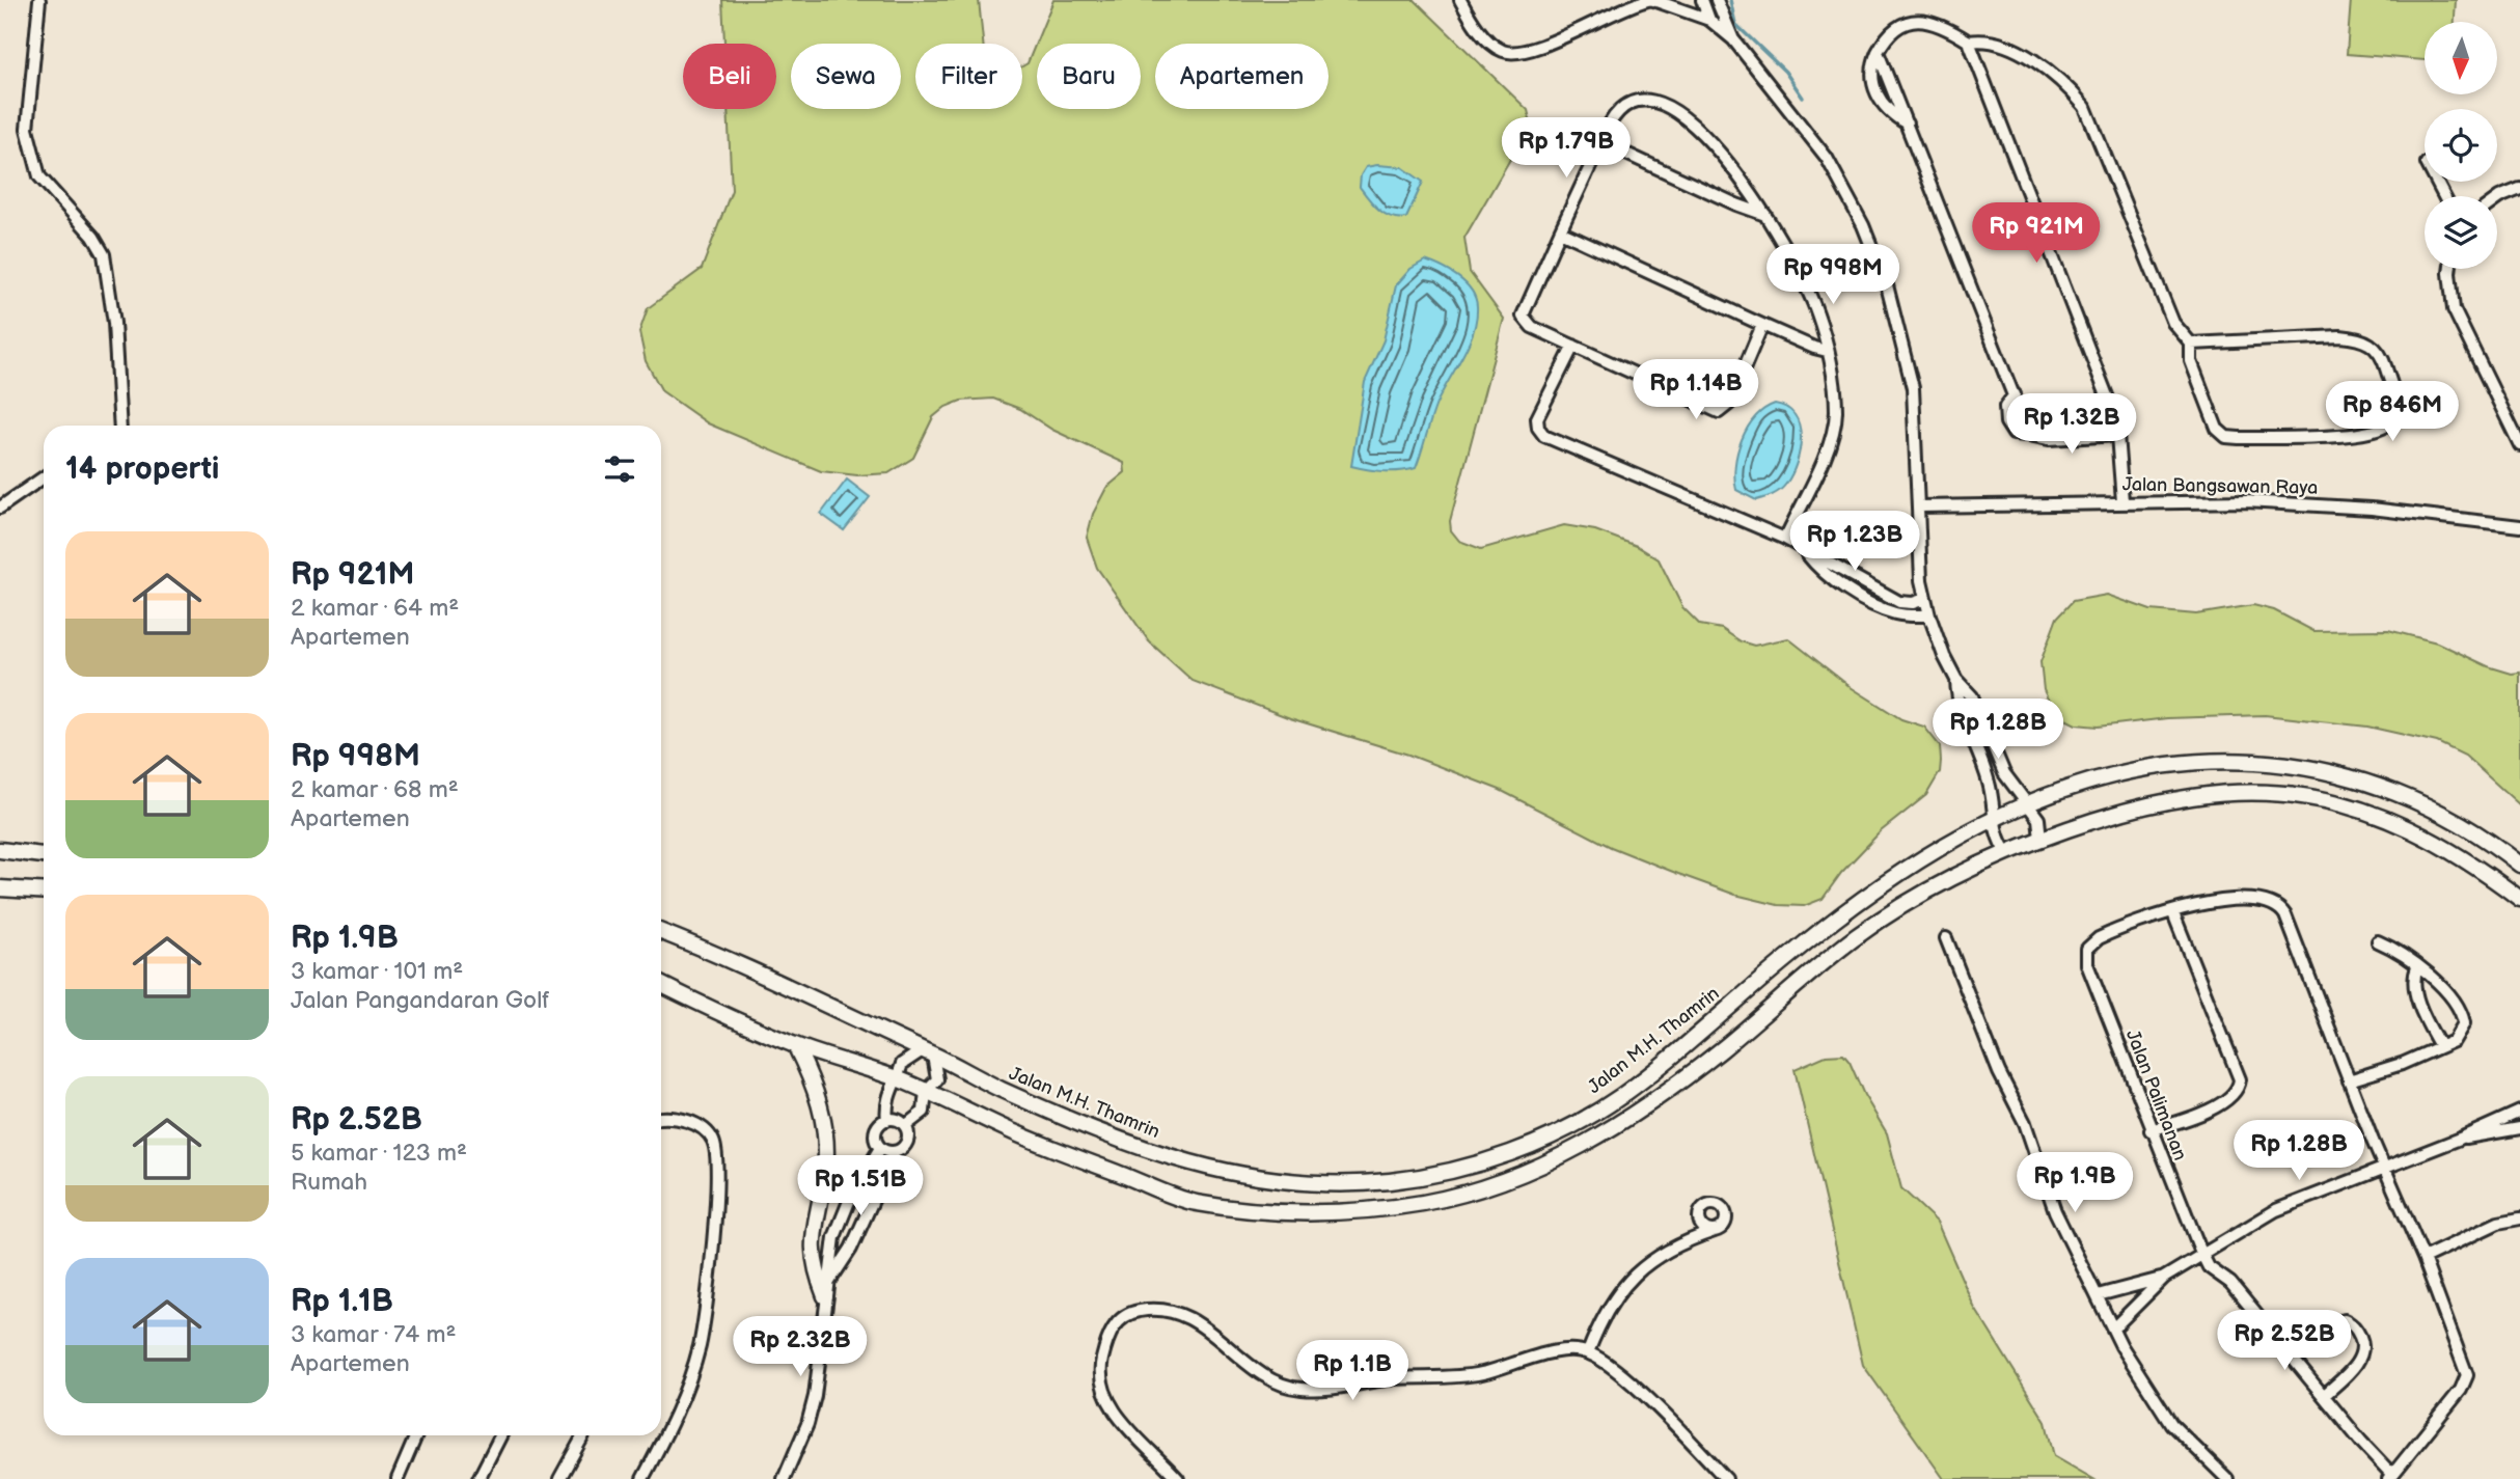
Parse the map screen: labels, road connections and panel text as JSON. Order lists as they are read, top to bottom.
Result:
{
  "streets": {
    "main road": ["Jalan M.H. Thamrin"],
    "street": ["Jalan Bangsawan Raya", "Jalan Palimanan"]
  },
  "north": "bottom",
  "page": {
    "chip": [
      "Beli",
      "Sewa",
      "Filter",
      "Baru",
      "Apartemen"
    ],
    "price": [
      "Rp 1.79B",
      "Rp 921M",
      "Rp 998M",
      "Rp 1.14B",
      "Rp 846M",
      "Rp 1.32B",
      "Rp 1.23B",
      "Rp 1.28B",
      "Rp 1.28B",
      "Rp 1.9B",
      "Rp 1.51B",
      "Rp 2.52B",
      "Rp 2.32B",
      "Rp 1.1B"
    ],
    "heading": "14 properti",
    "list": [
      {
        "name": "Rp 921M",
        "note": "2 kamar · 64 m² · Apartemen"
      },
      {
        "name": "Rp 998M",
        "note": "2 kamar · 68 m² · Apartemen"
      },
      {
        "name": "Rp 1.9B",
        "note": "3 kamar · 101 m² · Jalan Pangandaran Golf"
      },
      {
        "name": "Rp 2.52B",
        "note": "5 kamar · 123 m² · Rumah"
      },
      {
        "name": "Rp 1.1B",
        "note": "3 kamar · 74 m² · Apartemen"
      }
    ]
  }
}
